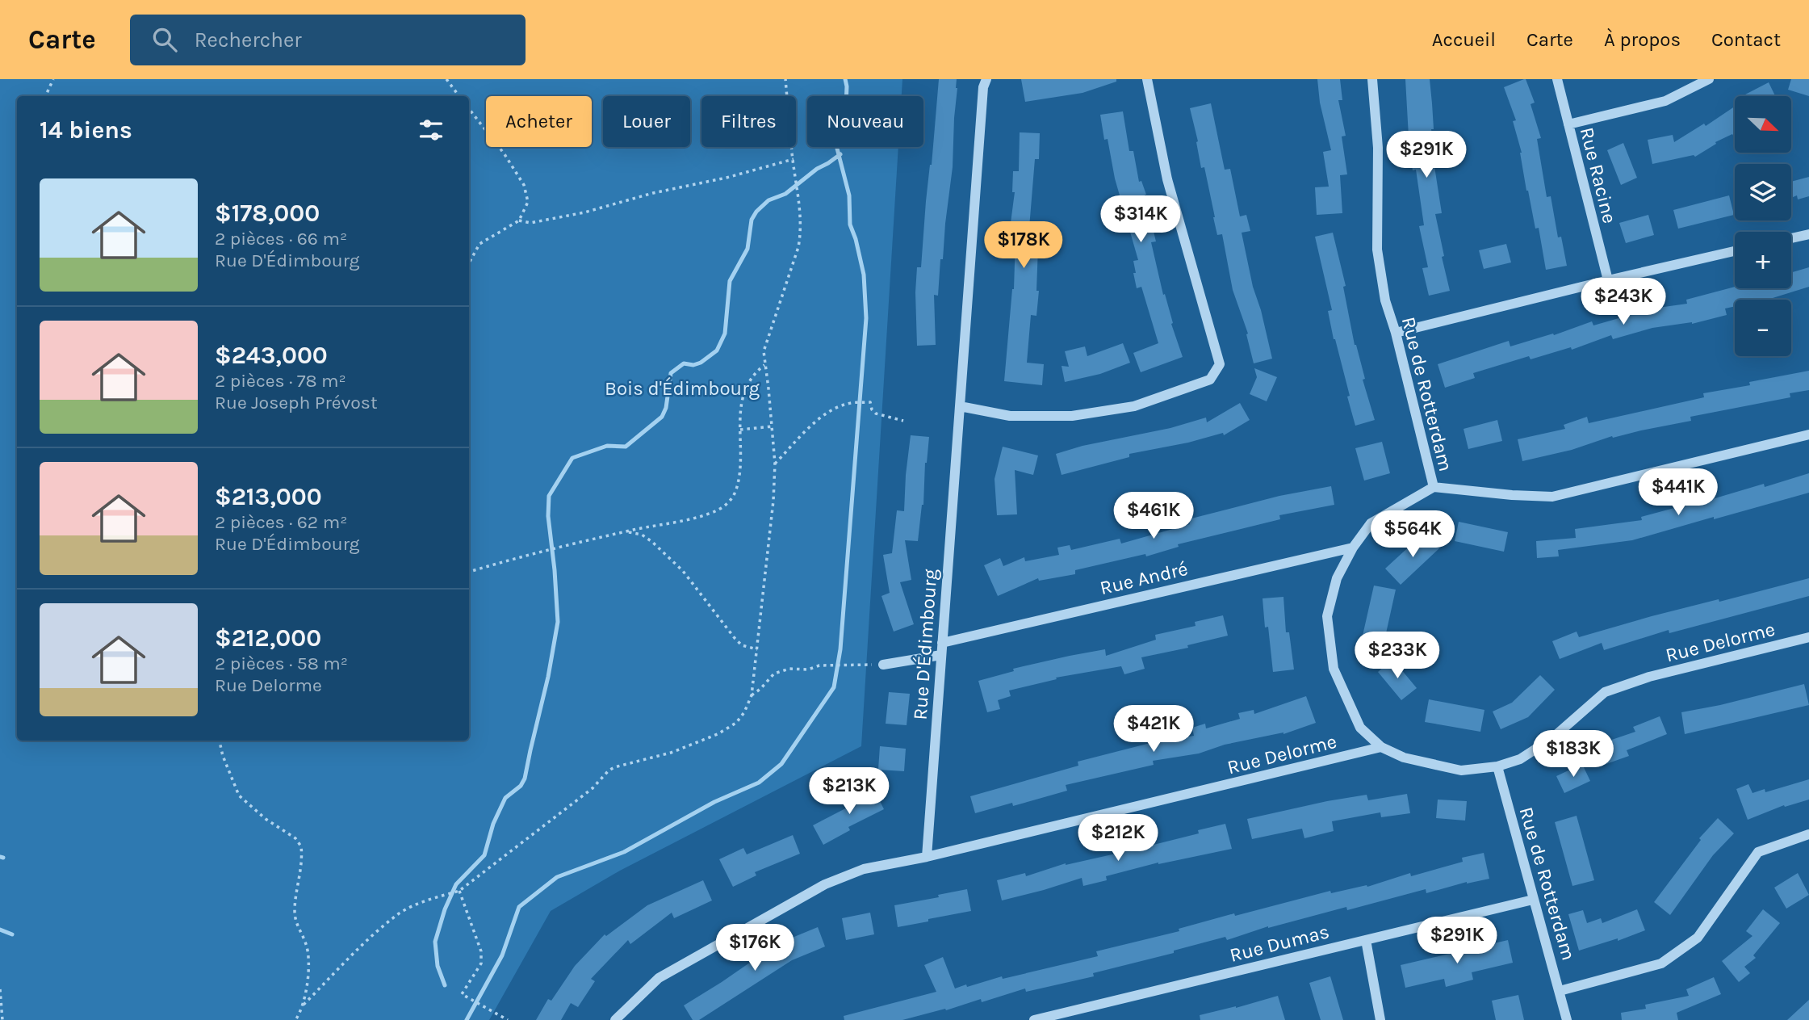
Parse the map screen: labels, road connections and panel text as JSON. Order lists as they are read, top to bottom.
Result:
{
  "streets": {
    "street": [
      "Rue Racine",
      "Rue de Rotterdam",
      "Rue André",
      "Rue Delorme",
      "Rue D'Édimbourg",
      "Rue Dumas"
    ]
  },
  "crossings": [
    ["Rue de Rotterdam", "Rue André"],
    ["Rue de Rotterdam", "Rue Delorme"],
    ["Rue de Rotterdam", "Rue Dumas"],
    ["Rue André", "Rue D'Édimbourg"],
    ["Rue Delorme", "Rue D'Édimbourg"]
  ],
  "parks": ["Bois d'Édimbourg"],
  "north": "bottom right",
  "page": {
    "header": "Carte",
    "search": "Rechercher",
    "nav": [
      "Accueil",
      "Carte",
      "À propos",
      "Contact"
    ],
    "map_buttons": ["+", "−"],
    "chip": [
      "Acheter",
      "Louer",
      "Filtres",
      "Nouveau"
    ],
    "heading": "14 biens",
    "price": [
      "$291K",
      "$314K",
      "$178K",
      "$243K",
      "$441K",
      "$461K",
      "$564K",
      "$233K",
      "$421K",
      "$183K",
      "$213K",
      "$212K",
      "$291K",
      "$176K"
    ],
    "list": [
      {
        "name": "$178,000",
        "note": "2 pièces · 66 m² · Rue D'Édimbourg"
      },
      {
        "name": "$243,000",
        "note": "2 pièces · 78 m² · Rue Joseph Prévost"
      },
      {
        "name": "$213,000",
        "note": "2 pièces · 62 m² · Rue D'Édimbourg"
      },
      {
        "name": "$212,000",
        "note": "2 pièces · 58 m² · Rue Delorme"
      }
    ]
  }
}
